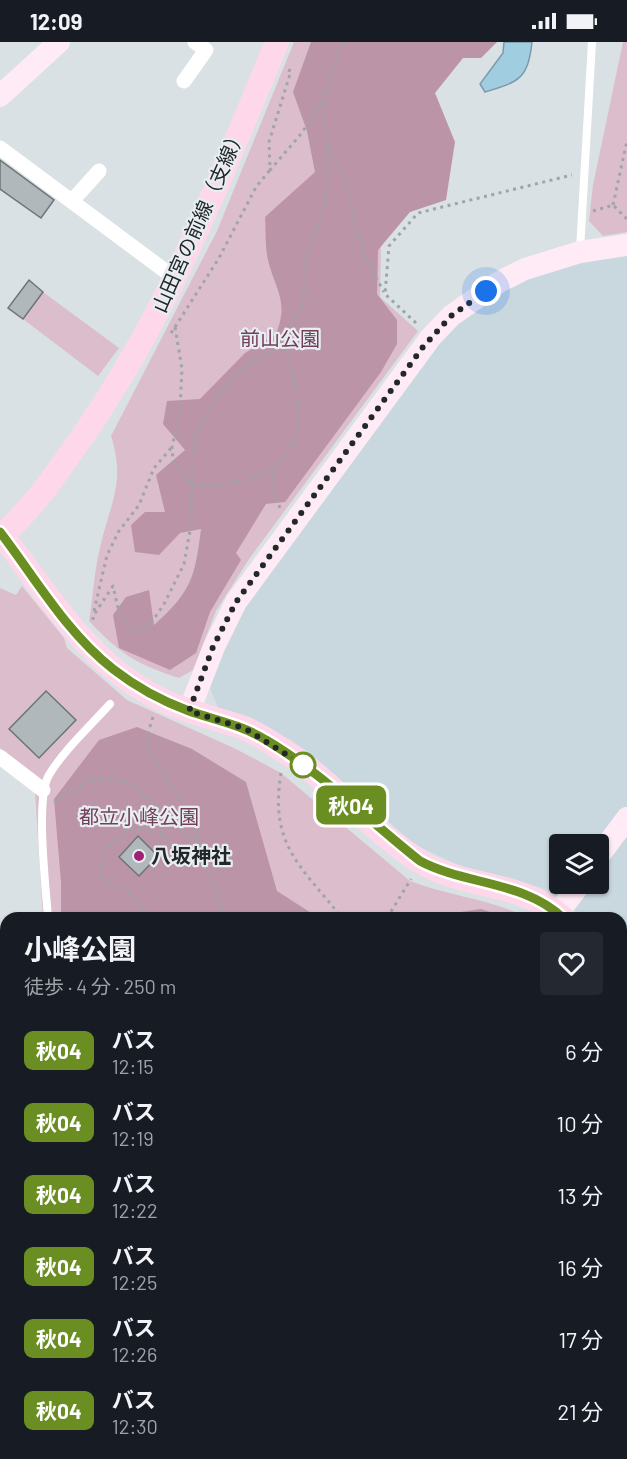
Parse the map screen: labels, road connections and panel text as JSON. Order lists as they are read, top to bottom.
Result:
{
  "streets": {
    "main road": ["山田宮の前線（支線）"]
  },
  "parks": ["前山公園", "都立小峰公園"],
  "places": ["八坂神社"],
  "lines": ["bus line 秋04"],
  "page": {
    "status": "12:09",
    "on_map": "秋04",
    "heading": ["小峰公園", "徒歩 · 4 分 · 250 m"],
    "list": [
      {
        "mark": "秋04",
        "name": "バス",
        "note": "12:15",
        "value": "6 分"
      },
      {
        "mark": "秋04",
        "name": "バス",
        "note": "12:19",
        "value": "10 分"
      },
      {
        "mark": "秋04",
        "name": "バス",
        "note": "12:22",
        "value": "13 分"
      },
      {
        "mark": "秋04",
        "name": "バス",
        "note": "12:25",
        "value": "16 分"
      },
      {
        "mark": "秋04",
        "name": "バス",
        "note": "12:26",
        "value": "17 分"
      },
      {
        "mark": "秋04",
        "name": "バス",
        "note": "12:30",
        "value": "21 分"
      }
    ]
  }
}
